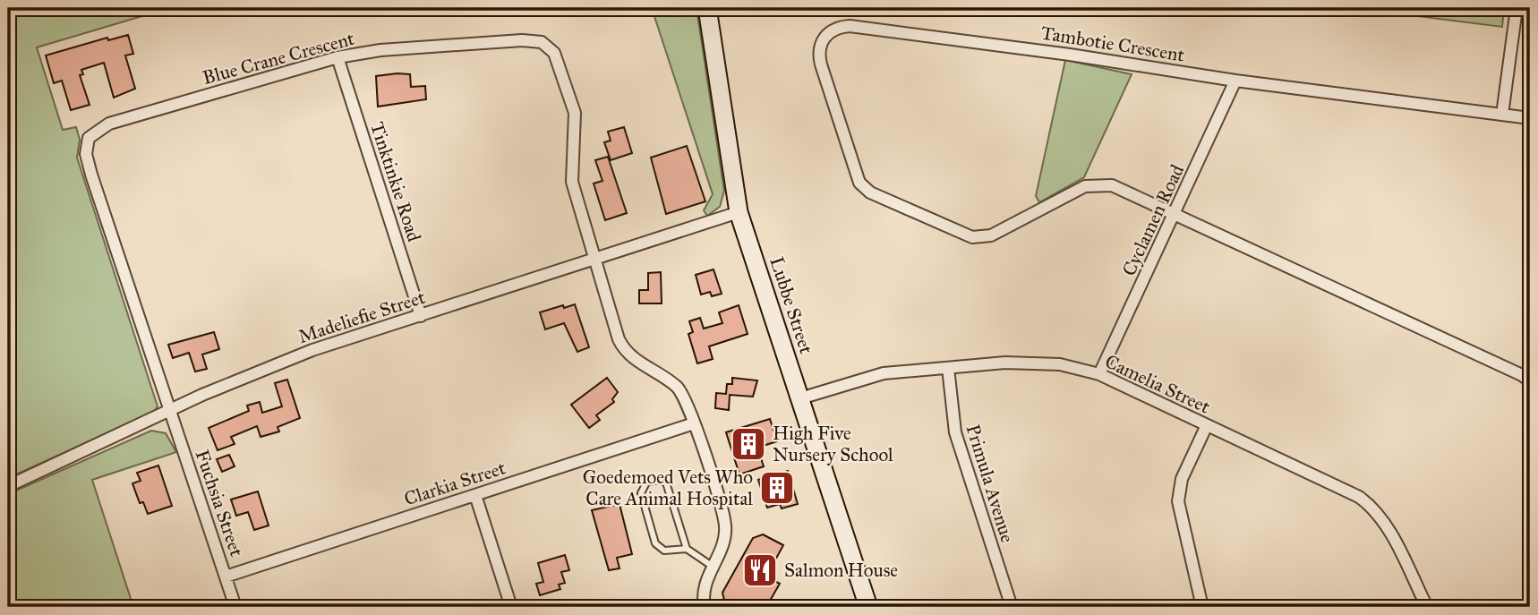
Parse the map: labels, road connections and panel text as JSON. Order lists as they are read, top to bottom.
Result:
{
  "streets": {
    "main road": ["Lubbe Street"],
    "street": [
      "Tambotie Crescent",
      "Blue Crane Crescent",
      "Tinktinkie Road",
      "Cyclamen Road",
      "Madeliefie Street",
      "Camelia Street",
      "Clarkia Street",
      "Primula Avenue",
      "Fuchsia Street"
    ]
  },
  "crossings": [
    ["Tambotie Crescent", "Cyclamen Road"],
    ["Blue Crane Crescent", "Tinktinkie Road"],
    ["Blue Crane Crescent", "Madeliefie Street"],
    ["Blue Crane Crescent", "Fuchsia Street"],
    ["Tinktinkie Road", "Madeliefie Street"],
    ["Cyclamen Road", "Camelia Street"],
    ["Lubbe Street", "Madeliefie Street"],
    ["Lubbe Street", "Camelia Street"],
    ["Madeliefie Street", "Fuchsia Street"],
    ["Camelia Street", "Primula Avenue"],
    ["Clarkia Street", "Fuchsia Street"]
  ],
  "places": {
    "building": ["High Five Nursery School", "Goedemoed Vets Who Care Animal Hospital"],
    "restaurant": ["Salmon House"]
  }
}
